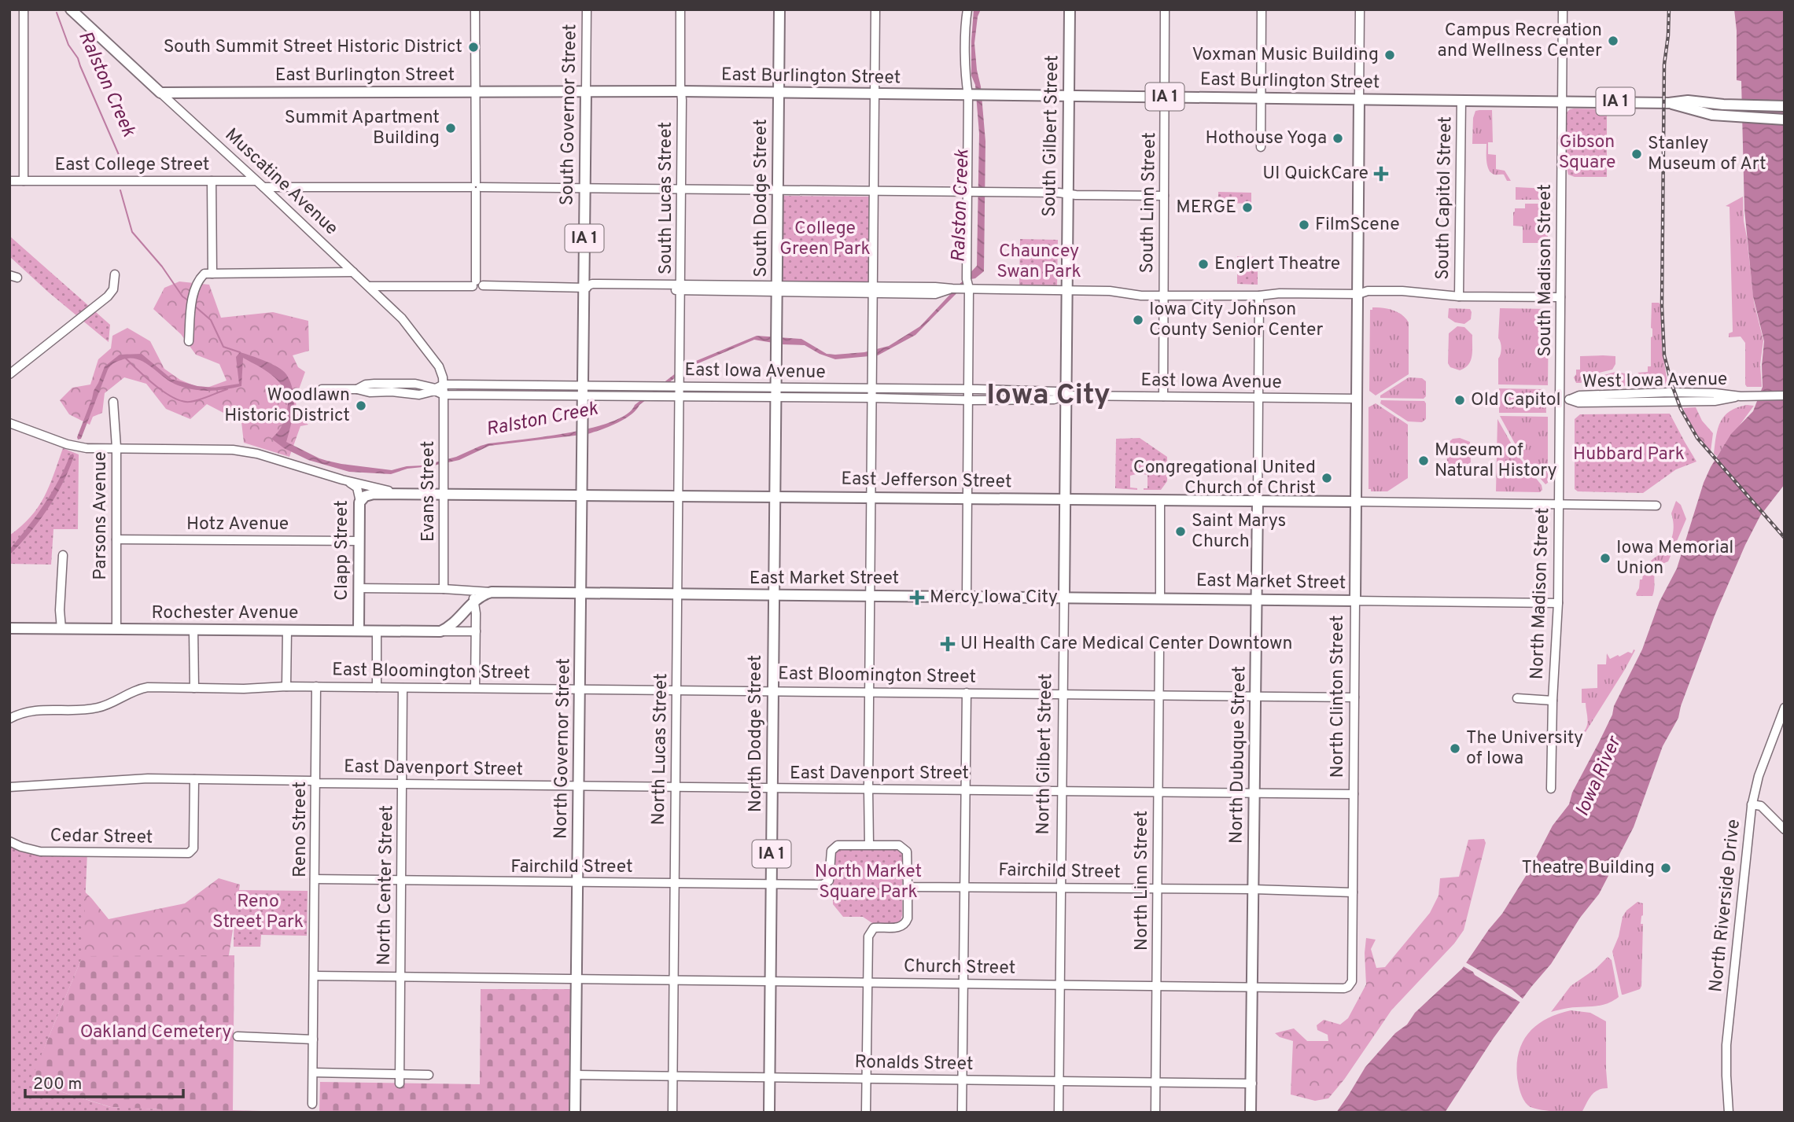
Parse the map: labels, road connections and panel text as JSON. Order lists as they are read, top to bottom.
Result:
{
  "streets": {
    "main road": [
      "East Burlington Street",
      "IA 1",
      "South Governor Street",
      "South Gilbert Street",
      "Muscatine Avenue",
      "South Dodge Street",
      "East Jefferson Street",
      "Clapp Street",
      "East Market Street",
      "Rochester Avenue",
      "North Clinton Street",
      "North Dodge Street",
      "North Governor Street",
      "North Gilbert Street",
      "North Dubuque Street"
    ],
    "street": [
      "East College Street",
      "South Lucas Street",
      "South Capitol Street",
      "South Linn Street",
      "South Madison Street",
      "East Iowa Avenue",
      "West Iowa Avenue",
      "Evans Street",
      "Parsons Avenue",
      "Hotz Avenue",
      "North Madison Street",
      "East Bloomington Street",
      "North Lucas Street",
      "East Davenport Street",
      "Reno Street",
      "Cedar Street",
      "Fairchild Street",
      "North Linn Street",
      "North Center Street",
      "North Riverside Drive",
      "Church Street",
      "Ronalds Street"
    ]
  },
  "crossings": [
    ["East Burlington Street", "IA 1"],
    ["East Burlington Street", "South Governor Street"],
    ["East Burlington Street", "South Gilbert Street"],
    ["East Burlington Street", "Muscatine Avenue"],
    ["East Burlington Street", "South Lucas Street"],
    ["East Burlington Street", "South Dodge Street"],
    ["East Burlington Street", "South Capitol Street"],
    ["East Burlington Street", "South Linn Street"],
    ["East Burlington Street", "North Clinton Street"],
    ["IA 1", "South Capitol Street"],
    ["IA 1", "South Madison Street"],
    ["South Governor Street", "East Iowa Avenue"],
    ["South Governor Street", "North Governor Street"],
    ["South Gilbert Street", "East Iowa Avenue"],
    ["South Gilbert Street", "North Gilbert Street"],
    ["East College Street", "Muscatine Avenue"],
    ["Muscatine Avenue", "East Iowa Avenue"],
    ["Muscatine Avenue", "Evans Street"],
    ["South Lucas Street", "East Iowa Avenue"],
    ["South Lucas Street", "North Lucas Street"],
    ["South Dodge Street", "East Iowa Avenue"],
    ["South Dodge Street", "North Dodge Street"],
    ["South Linn Street", "East Iowa Avenue"],
    ["South Madison Street", "West Iowa Avenue"],
    ["South Madison Street", "North Madison Street"],
    ["East Iowa Avenue", "Evans Street"],
    ["East Iowa Avenue", "North Clinton Street"],
    ["East Iowa Avenue", "North Dodge Street"],
    ["East Iowa Avenue", "North Governor Street"],
    ["East Iowa Avenue", "North Lucas Street"],
    ["East Iowa Avenue", "North Gilbert Street"],
    ["East Iowa Avenue", "North Dubuque Street"],
    ["West Iowa Avenue", "North Madison Street"],
    ["East Jefferson Street", "Evans Street"],
    ["East Jefferson Street", "Parsons Avenue"],
    ["East Jefferson Street", "Clapp Street"],
    ["East Jefferson Street", "North Madison Street"],
    ["East Jefferson Street", "North Clinton Street"],
    ["East Jefferson Street", "North Dodge Street"],
    ["East Jefferson Street", "North Governor Street"],
    ["East Jefferson Street", "North Lucas Street"],
    ["East Jefferson Street", "North Gilbert Street"],
    ["East Jefferson Street", "North Dubuque Street"],
    ["Evans Street", "East Market Street"],
    ["Parsons Avenue", "Hotz Avenue"],
    ["Parsons Avenue", "Rochester Avenue"],
    ["Hotz Avenue", "Clapp Street"],
    ["Clapp Street", "East Market Street"],
    ["Clapp Street", "Rochester Avenue"],
    ["East Market Street", "North Madison Street"],
    ["East Market Street", "North Clinton Street"],
    ["East Market Street", "North Dodge Street"],
    ["East Market Street", "North Governor Street"],
    ["East Market Street", "North Lucas Street"],
    ["East Market Street", "North Gilbert Street"],
    ["East Market Street", "North Dubuque Street"],
    ["East Bloomington Street", "North Clinton Street"],
    ["East Bloomington Street", "North Dodge Street"],
    ["East Bloomington Street", "North Governor Street"],
    ["East Bloomington Street", "North Lucas Street"],
    ["East Bloomington Street", "North Gilbert Street"],
    ["East Bloomington Street", "North Dubuque Street"],
    ["East Bloomington Street", "Reno Street"],
    ["East Bloomington Street", "North Linn Street"],
    ["East Bloomington Street", "North Center Street"],
    ["North Clinton Street", "East Davenport Street"],
    ["North Clinton Street", "Fairchild Street"],
    ["North Clinton Street", "Church Street"],
    ["North Dodge Street", "East Davenport Street"],
    ["North Dodge Street", "Fairchild Street"],
    ["North Dodge Street", "Church Street"],
    ["North Dodge Street", "Ronalds Street"],
    ["North Governor Street", "East Davenport Street"],
    ["North Governor Street", "Fairchild Street"],
    ["North Governor Street", "Church Street"],
    ["North Governor Street", "Ronalds Street"],
    ["North Lucas Street", "East Davenport Street"],
    ["North Lucas Street", "Fairchild Street"],
    ["North Lucas Street", "Church Street"],
    ["North Lucas Street", "Ronalds Street"],
    ["North Gilbert Street", "East Davenport Street"],
    ["North Gilbert Street", "Fairchild Street"],
    ["North Gilbert Street", "Church Street"],
    ["North Gilbert Street", "Ronalds Street"],
    ["North Dubuque Street", "East Davenport Street"],
    ["North Dubuque Street", "Fairchild Street"],
    ["North Dubuque Street", "Church Street"],
    ["North Dubuque Street", "Ronalds Street"],
    ["East Davenport Street", "Reno Street"],
    ["East Davenport Street", "Cedar Street"],
    ["East Davenport Street", "North Linn Street"],
    ["East Davenport Street", "North Center Street"],
    ["Reno Street", "Fairchild Street"],
    ["Reno Street", "Church Street"],
    ["Fairchild Street", "North Linn Street"],
    ["Fairchild Street", "North Center Street"],
    ["North Linn Street", "Church Street"],
    ["North Linn Street", "Ronalds Street"],
    ["North Center Street", "Church Street"]
  ],
  "districts": ["Iowa City"],
  "water": ["Ralston Creek", "Iowa River"],
  "parks": [
    "Gibson Square",
    "College Green Park",
    "Chauncey Swan Park",
    "Hubbard Park",
    "North Market Square Park",
    "Reno Street Park",
    "Oakland Cemetery"
  ],
  "places": {
    "other": [
      "Campus Recreation and Wellness Center",
      "South Summit Street Historic District",
      "Voxman Music Building",
      "Summit Apartment Building",
      "Hothouse Yoga",
      "Stanley Museum of Art",
      "MERGE",
      "FilmScene",
      "Englert Theatre",
      "Iowa City Johnson County Senior Center",
      "Old Capitol",
      "Woodlawn Historic District",
      "Museum of Natural History",
      "Congregational United Church of Christ",
      "Saint Marys Church",
      "Iowa Memorial Union",
      "The University of Iowa",
      "Theatre Building"
    ],
    "health": ["UI QuickCare", "Mercy Iowa City", "UI Health Care Medical Center Downtown"]
  },
  "scale_bar": "200 m"
}
